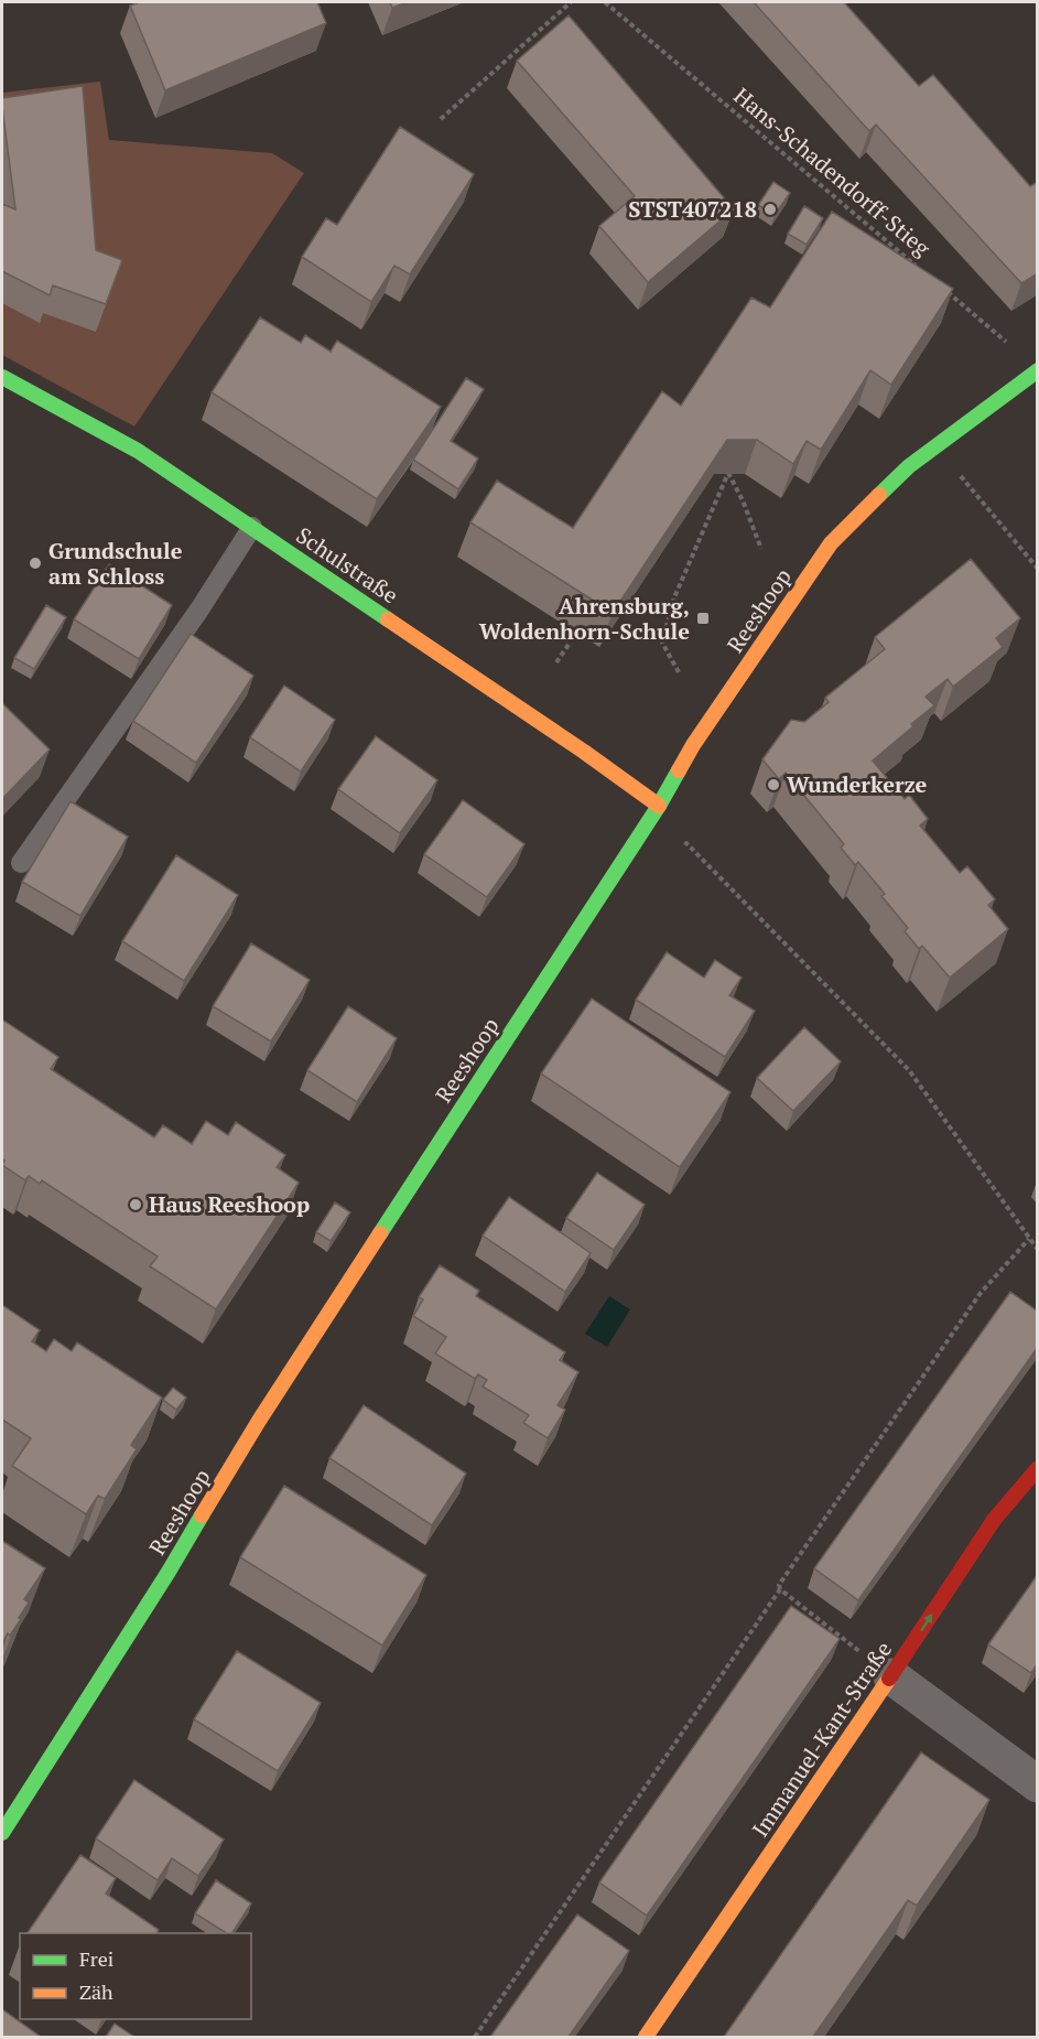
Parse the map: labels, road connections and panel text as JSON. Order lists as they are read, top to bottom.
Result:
{
  "streets": {
    "street": ["Schulstraße", "Reeshoop", "Immanuel-Kant-Straße"],
    "path": ["Hans-Schadendorff-Stieg"]
  },
  "crossings": [
    ["Schulstraße", "Reeshoop"]
  ],
  "one_way": ["Immanuel-Kant-Straße"],
  "places": {
    "other": [
      "STST407218",
      "Grundschule am Schloss",
      "Wunderkerze",
      "Haus Reeshoop"
    ],
    "transit": ["Ahrensburg, Woldenhorn-Schule"]
  },
  "legend": ["Frei", "Zäh"]
}
